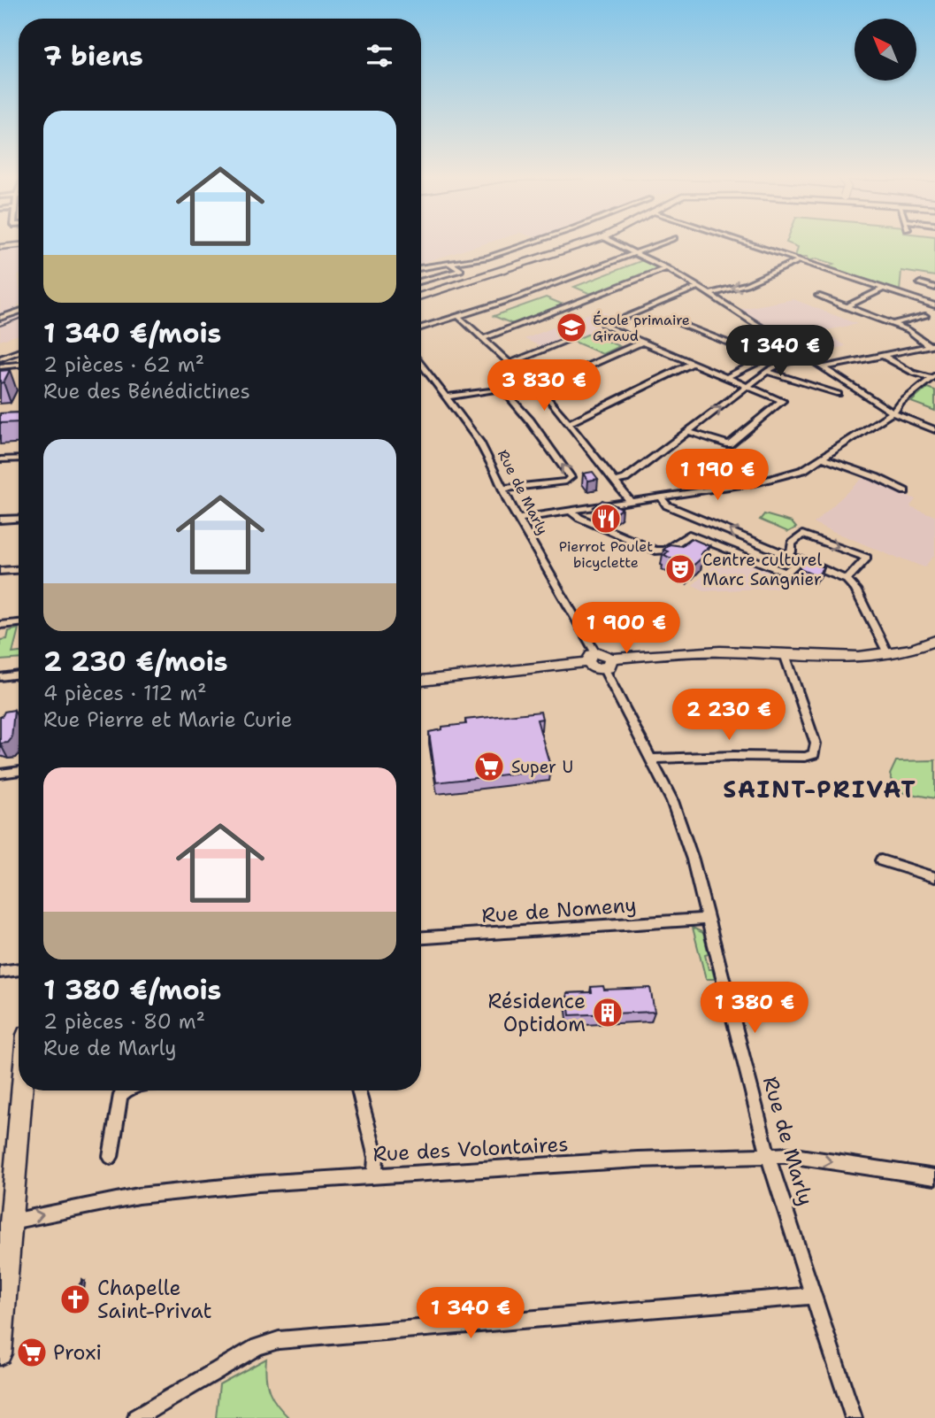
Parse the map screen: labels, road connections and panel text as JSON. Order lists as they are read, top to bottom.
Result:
{
  "streets": {
    "street": ["Rue de Marly", "Rue de Nomeny", "Rue des Volontaires"]
  },
  "crossings": [
    ["Rue de Marly", "Rue de Nomeny"],
    ["Rue de Marly", "Rue des Volontaires"]
  ],
  "one_way": ["Rue des Volontaires"],
  "districts": ["SAINT-PRIVAT"],
  "places": {
    "school or university": ["École primaire Giraud"],
    "restaurant": ["Pierrot Poulet bicyclette"],
    "theatre": ["Centre culturel Marc Sangnier"],
    "supermarket": ["Super U", "Proxi"],
    "building": ["Résidence Optidom"],
    "church": ["Chapelle Saint-Privat"]
  },
  "north": "top left",
  "page": {
    "heading": "7 biens",
    "list": [
      {
        "name": "1 340 €/mois",
        "note": "2 pièces · 62 m² · Rue des Bénédictines"
      },
      {
        "name": "2 230 €/mois",
        "note": "4 pièces · 112 m² · Rue Pierre et Marie Curie"
      },
      {
        "name": "1 380 €/mois",
        "note": "2 pièces · 80 m² · Rue de Marly"
      }
    ],
    "price": [
      "1 340 €",
      "3 830 €",
      "1 190 €",
      "1 900 €",
      "2 230 €",
      "1 380 €",
      "1 340 €"
    ]
  }
}
